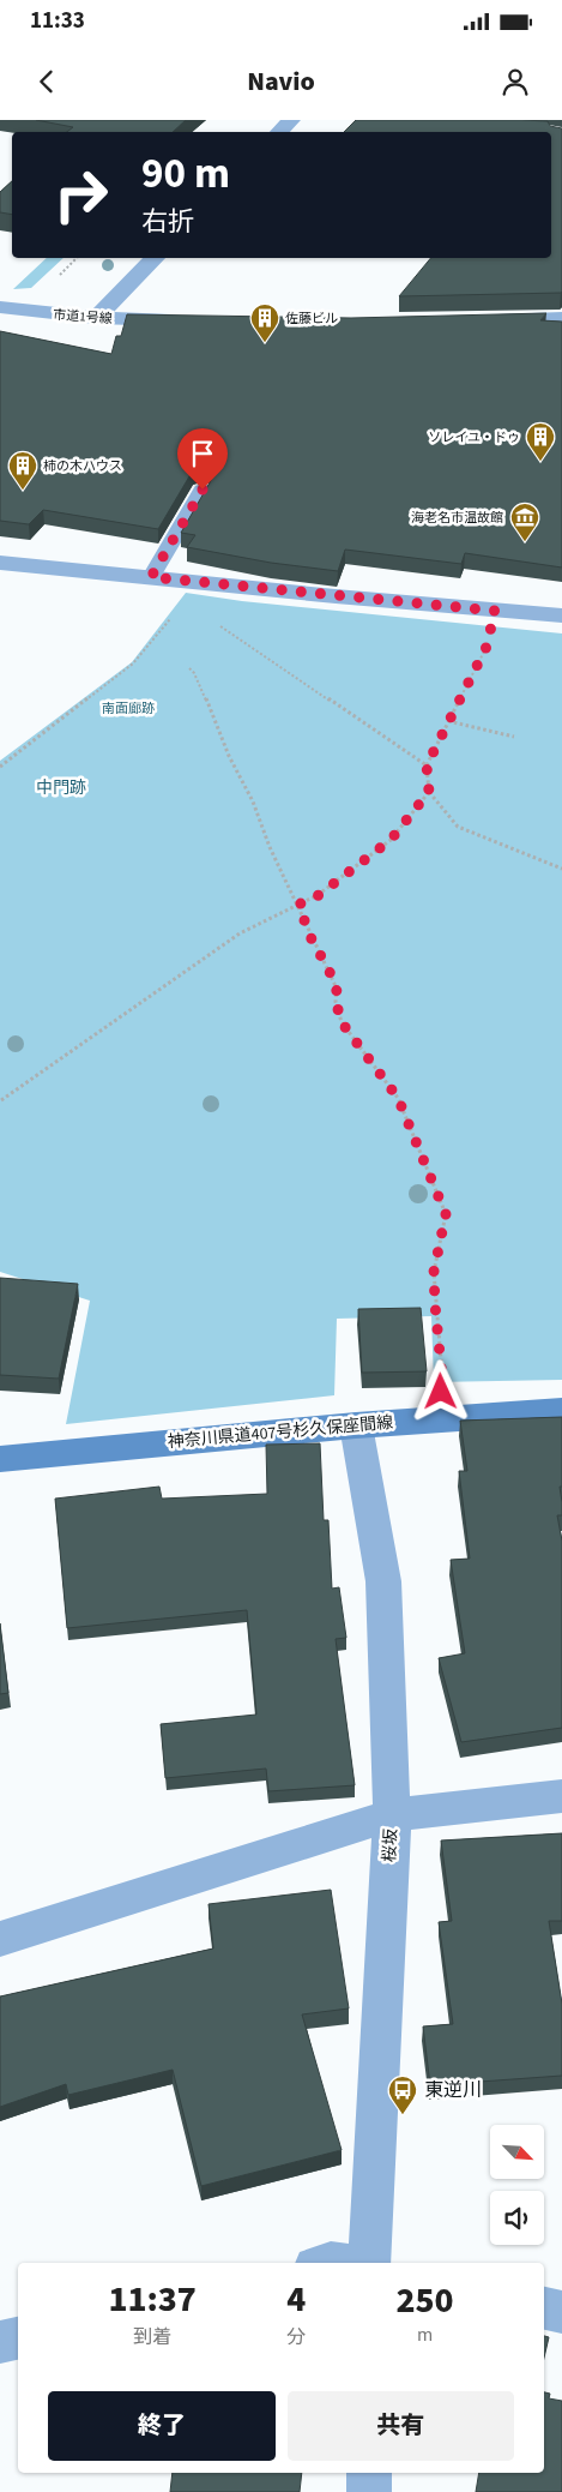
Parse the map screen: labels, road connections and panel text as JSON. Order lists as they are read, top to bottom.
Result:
{
  "streets": {
    "main road": ["神奈川県道407号杉久保座間線"],
    "street": ["市道1号線", "桜坂"]
  },
  "crossings": [
    ["神奈川県道407号杉久保座間線", "桜坂"]
  ],
  "parks": ["南面廊跡", "中門跡"],
  "places": {
    "building": ["佐藤ビル", "ソレイユ・ドゥ", "柿の木ハウス"],
    "museum": ["海老名市温故館"],
    "bus stop": ["東逆川"]
  },
  "north": "bottom right",
  "page": {
    "status": "11:33",
    "header": "Navio",
    "turn": ["90 m", "右折"],
    "eta": [
      "11:37",
      "到着",
      "4",
      "分",
      "250",
      "m"
    ],
    "buttons": ["終了", "共有"]
  }
}
